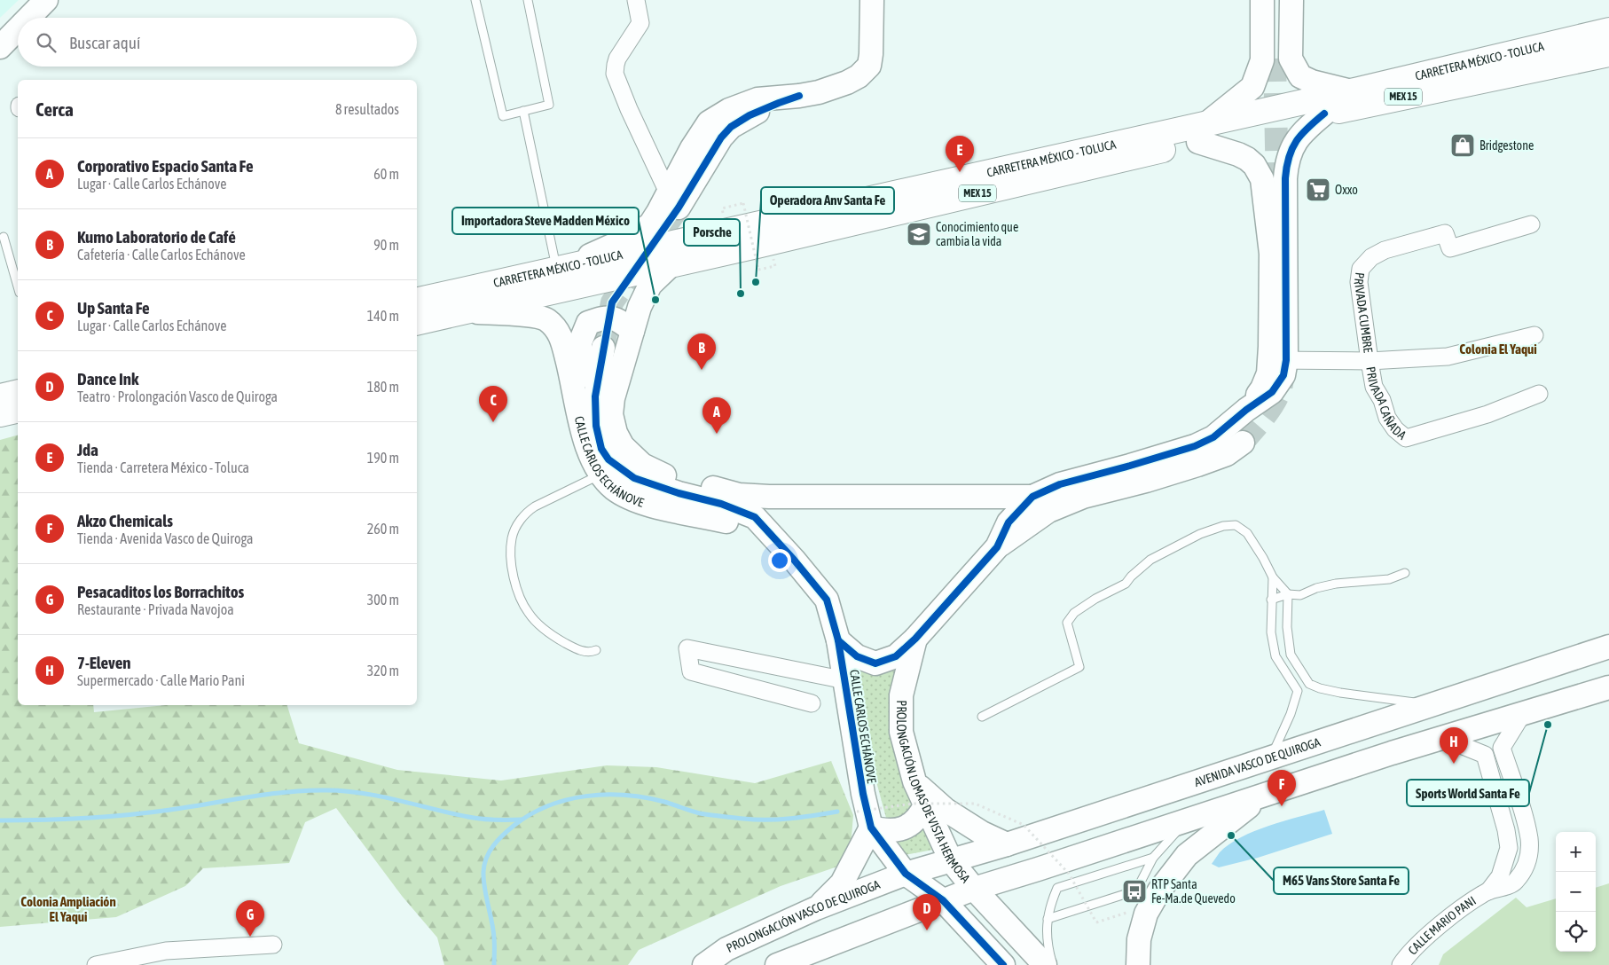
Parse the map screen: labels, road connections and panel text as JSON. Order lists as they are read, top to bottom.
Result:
{
  "streets": {
    "main road": ["CARRETERA MÉXICO - TOLUCA", "MEX 15"],
    "street": [
      "PRIVADA CUMBRE",
      "PRIVADA CAÑADA",
      "CALLE CARLOS ECHÁNOVE",
      "AVENIDA VASCO DE QUIROGA",
      "PROLONGACIÓN LOMAS DE VISTA HERMOSA",
      "PROLONGACIÓN VASCO DE QUIROGA",
      "CALLE MARIO PANI"
    ]
  },
  "crossings": [
    ["CARRETERA MÉXICO - TOLUCA", "CALLE CARLOS ECHÁNOVE"],
    ["CARRETERA MÉXICO - TOLUCA", "PROLONGACIÓN LOMAS DE VISTA HERMOSA"],
    ["PRIVADA CUMBRE", "PRIVADA CAÑADA"],
    ["PRIVADA CAÑADA", "PROLONGACIÓN LOMAS DE VISTA HERMOSA"],
    ["CALLE CARLOS ECHÁNOVE", "AVENIDA VASCO DE QUIROGA"],
    ["CALLE CARLOS ECHÁNOVE", "PROLONGACIÓN LOMAS DE VISTA HERMOSA"],
    ["CALLE CARLOS ECHÁNOVE", "PROLONGACIÓN VASCO DE QUIROGA"],
    ["AVENIDA VASCO DE QUIROGA", "PROLONGACIÓN LOMAS DE VISTA HERMOSA"],
    ["AVENIDA VASCO DE QUIROGA", "PROLONGACIÓN VASCO DE QUIROGA"]
  ],
  "districts": ["Colonia El Yaqui", "Colonia Ampliación El Yaqui"],
  "places": {
    "shop": ["Bridgestone"],
    "supermarket": ["Oxxo"],
    "school or university": ["Conocimiento que cambia la vida"],
    "other": [
      "Operadora Anv Santa Fe",
      "Porsche",
      "Importadora Steve Madden México",
      "Sports World Santa Fe",
      "M65 Vans Store Santa Fe"
    ],
    "bus stop": ["RTP Santa Fe-Ma.de Quevedo"]
  },
  "page": {
    "search": "Buscar aquí",
    "heading": ["Cerca", "8 resultados"],
    "pins": [
      "E",
      "B",
      "C",
      "A",
      "H",
      "F",
      "D",
      "G"
    ],
    "list": [
      {
        "mark": "A",
        "name": "Corporativo Espacio Santa Fe",
        "note": "Lugar · Calle Carlos Echánove",
        "value": "60 m"
      },
      {
        "mark": "B",
        "name": "Kumo Laboratorio de Café",
        "note": "Cafetería · Calle Carlos Echánove",
        "value": "90 m"
      },
      {
        "mark": "C",
        "name": "Up Santa Fe",
        "note": "Lugar · Calle Carlos Echánove",
        "value": "140 m"
      },
      {
        "mark": "D",
        "name": "Dance Ink",
        "note": "Teatro · Prolongación Vasco de Quiroga",
        "value": "180 m"
      },
      {
        "mark": "E",
        "name": "Jda",
        "note": "Tienda · Carretera México - Toluca",
        "value": "190 m"
      },
      {
        "mark": "F",
        "name": "Akzo Chemicals",
        "note": "Tienda · Avenida Vasco de Quiroga",
        "value": "260 m"
      },
      {
        "mark": "G",
        "name": "Pesacaditos los Borrachitos",
        "note": "Restaurante · Privada Navojoa",
        "value": "300 m"
      },
      {
        "mark": "H",
        "name": "7-Eleven",
        "note": "Supermercado · Calle Mario Pani",
        "value": "320 m"
      }
    ],
    "map_buttons": ["+", "−"]
  }
}
